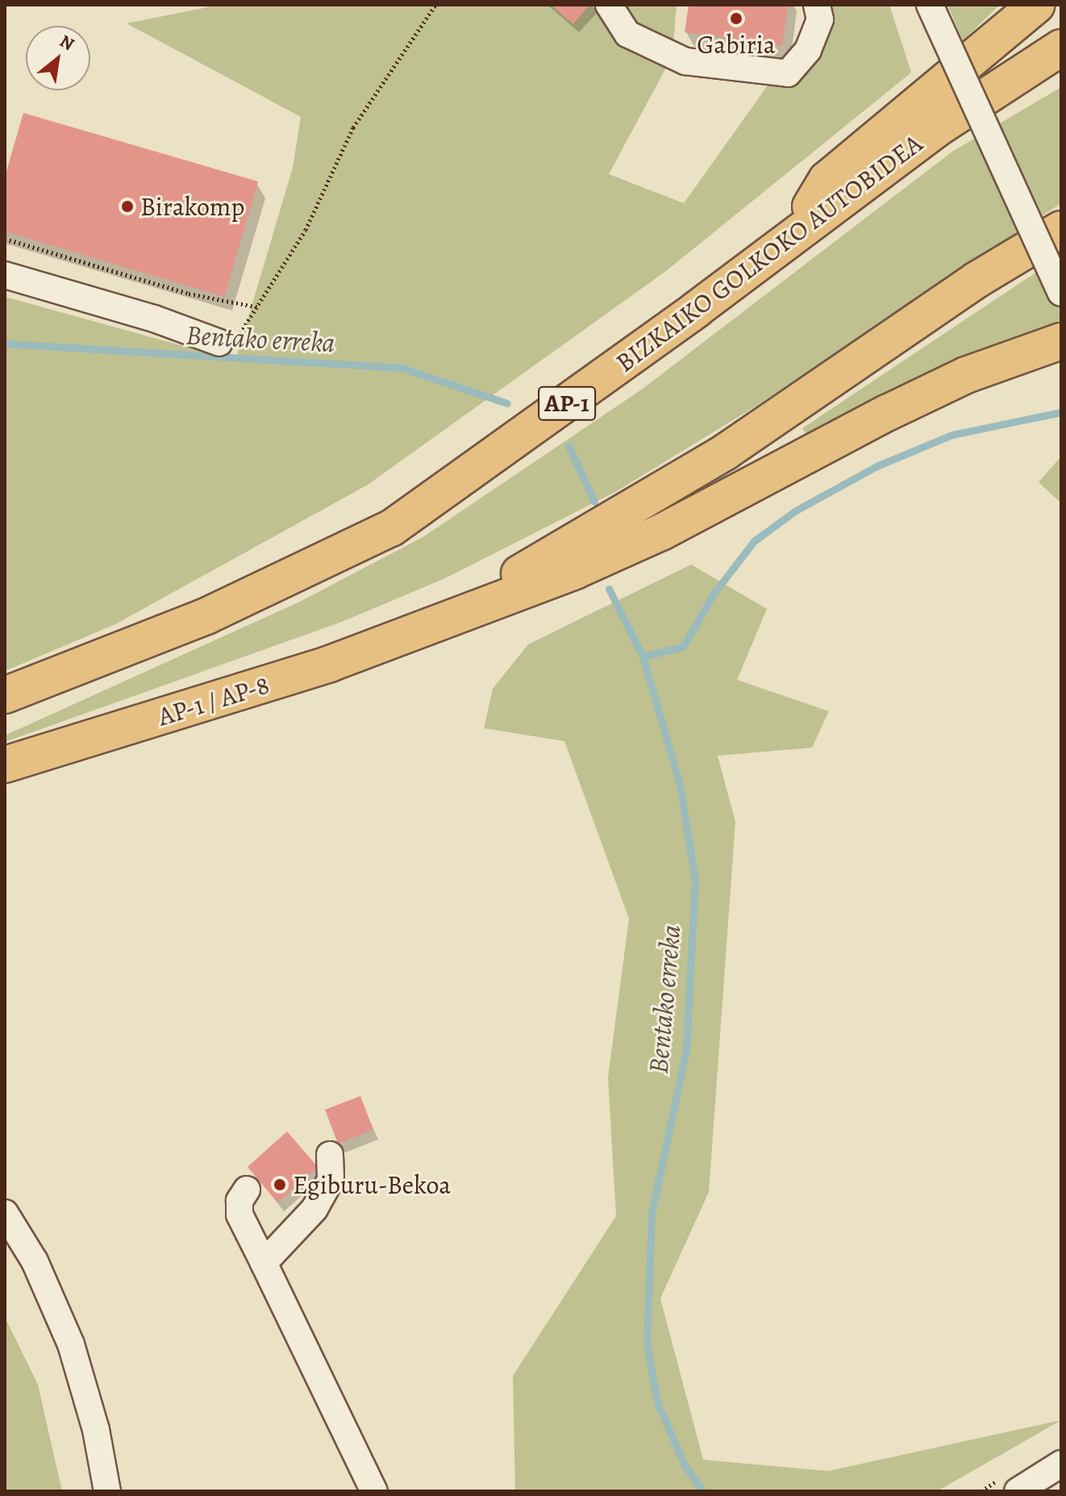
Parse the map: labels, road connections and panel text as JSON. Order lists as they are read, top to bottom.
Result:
{
  "streets": {
    "highway": ["BIZKAIKO GOLKOKO AUTOBIDEA", "AP-1", "AP-1 / AP-8"]
  },
  "water": ["Bentako erreka"],
  "places": ["Gabiria", "Birakomp", "Egiburu-Bekoa"],
  "north": "top right"
}
